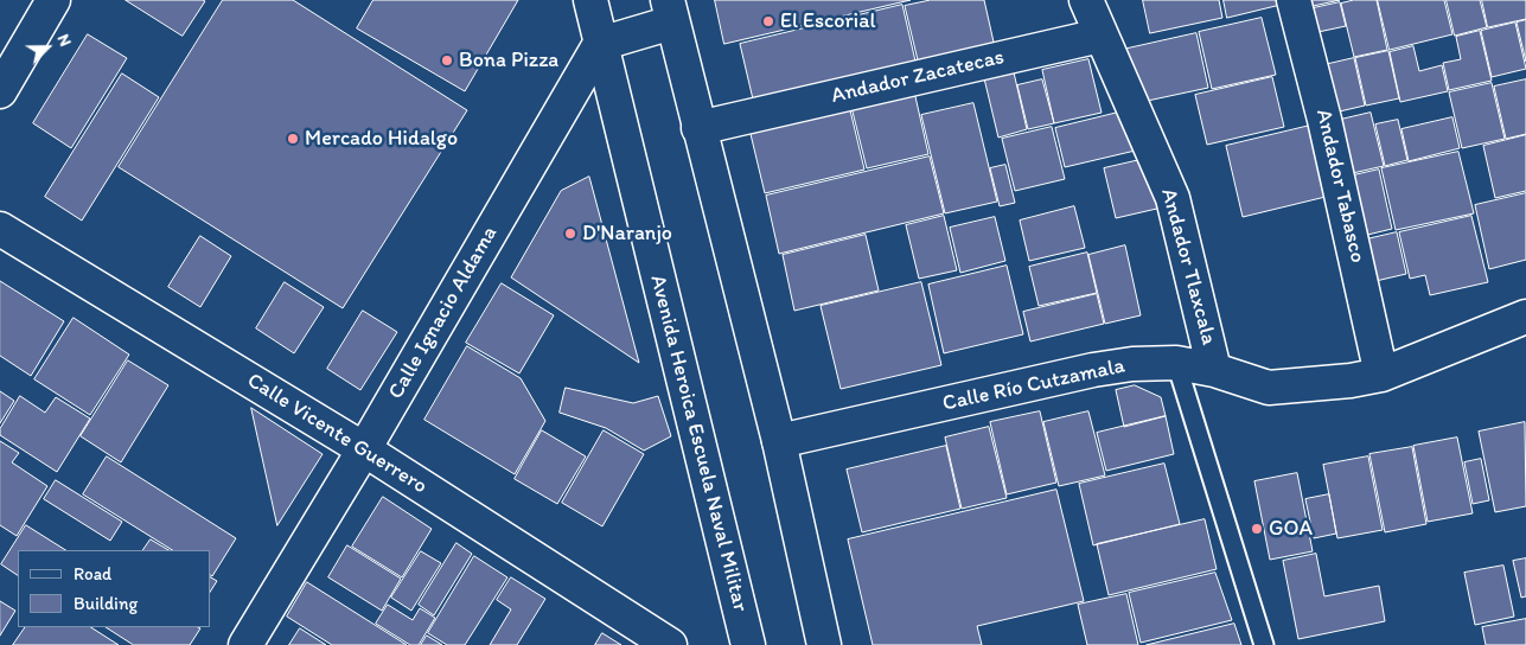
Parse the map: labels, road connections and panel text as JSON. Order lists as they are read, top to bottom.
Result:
{
  "streets": {
    "street": [
      "Andador Zacatecas",
      "Andador Tabasco",
      "Andador Tlaxcala",
      "Calle Ignacio Aldama",
      "Calle Río Cutzamala",
      "Calle Vicente Guerrero",
      "Avenida Heroica Escuela Naval Militar"
    ]
  },
  "crossings": [
    ["Andador Zacatecas", "Andador Tlaxcala"],
    ["Andador Tabasco", "Calle Río Cutzamala"],
    ["Andador Tlaxcala", "Calle Río Cutzamala"],
    ["Calle Ignacio Aldama", "Calle Vicente Guerrero"],
    ["Calle Ignacio Aldama", "Avenida Heroica Escuela Naval Militar"]
  ],
  "places": [
    "El Escorial",
    "Bona Pizza",
    "Mercado Hidalgo",
    "D'Naranjo",
    "GOA"
  ],
  "legend": ["Road", "Building"],
  "north": "top right"
}
